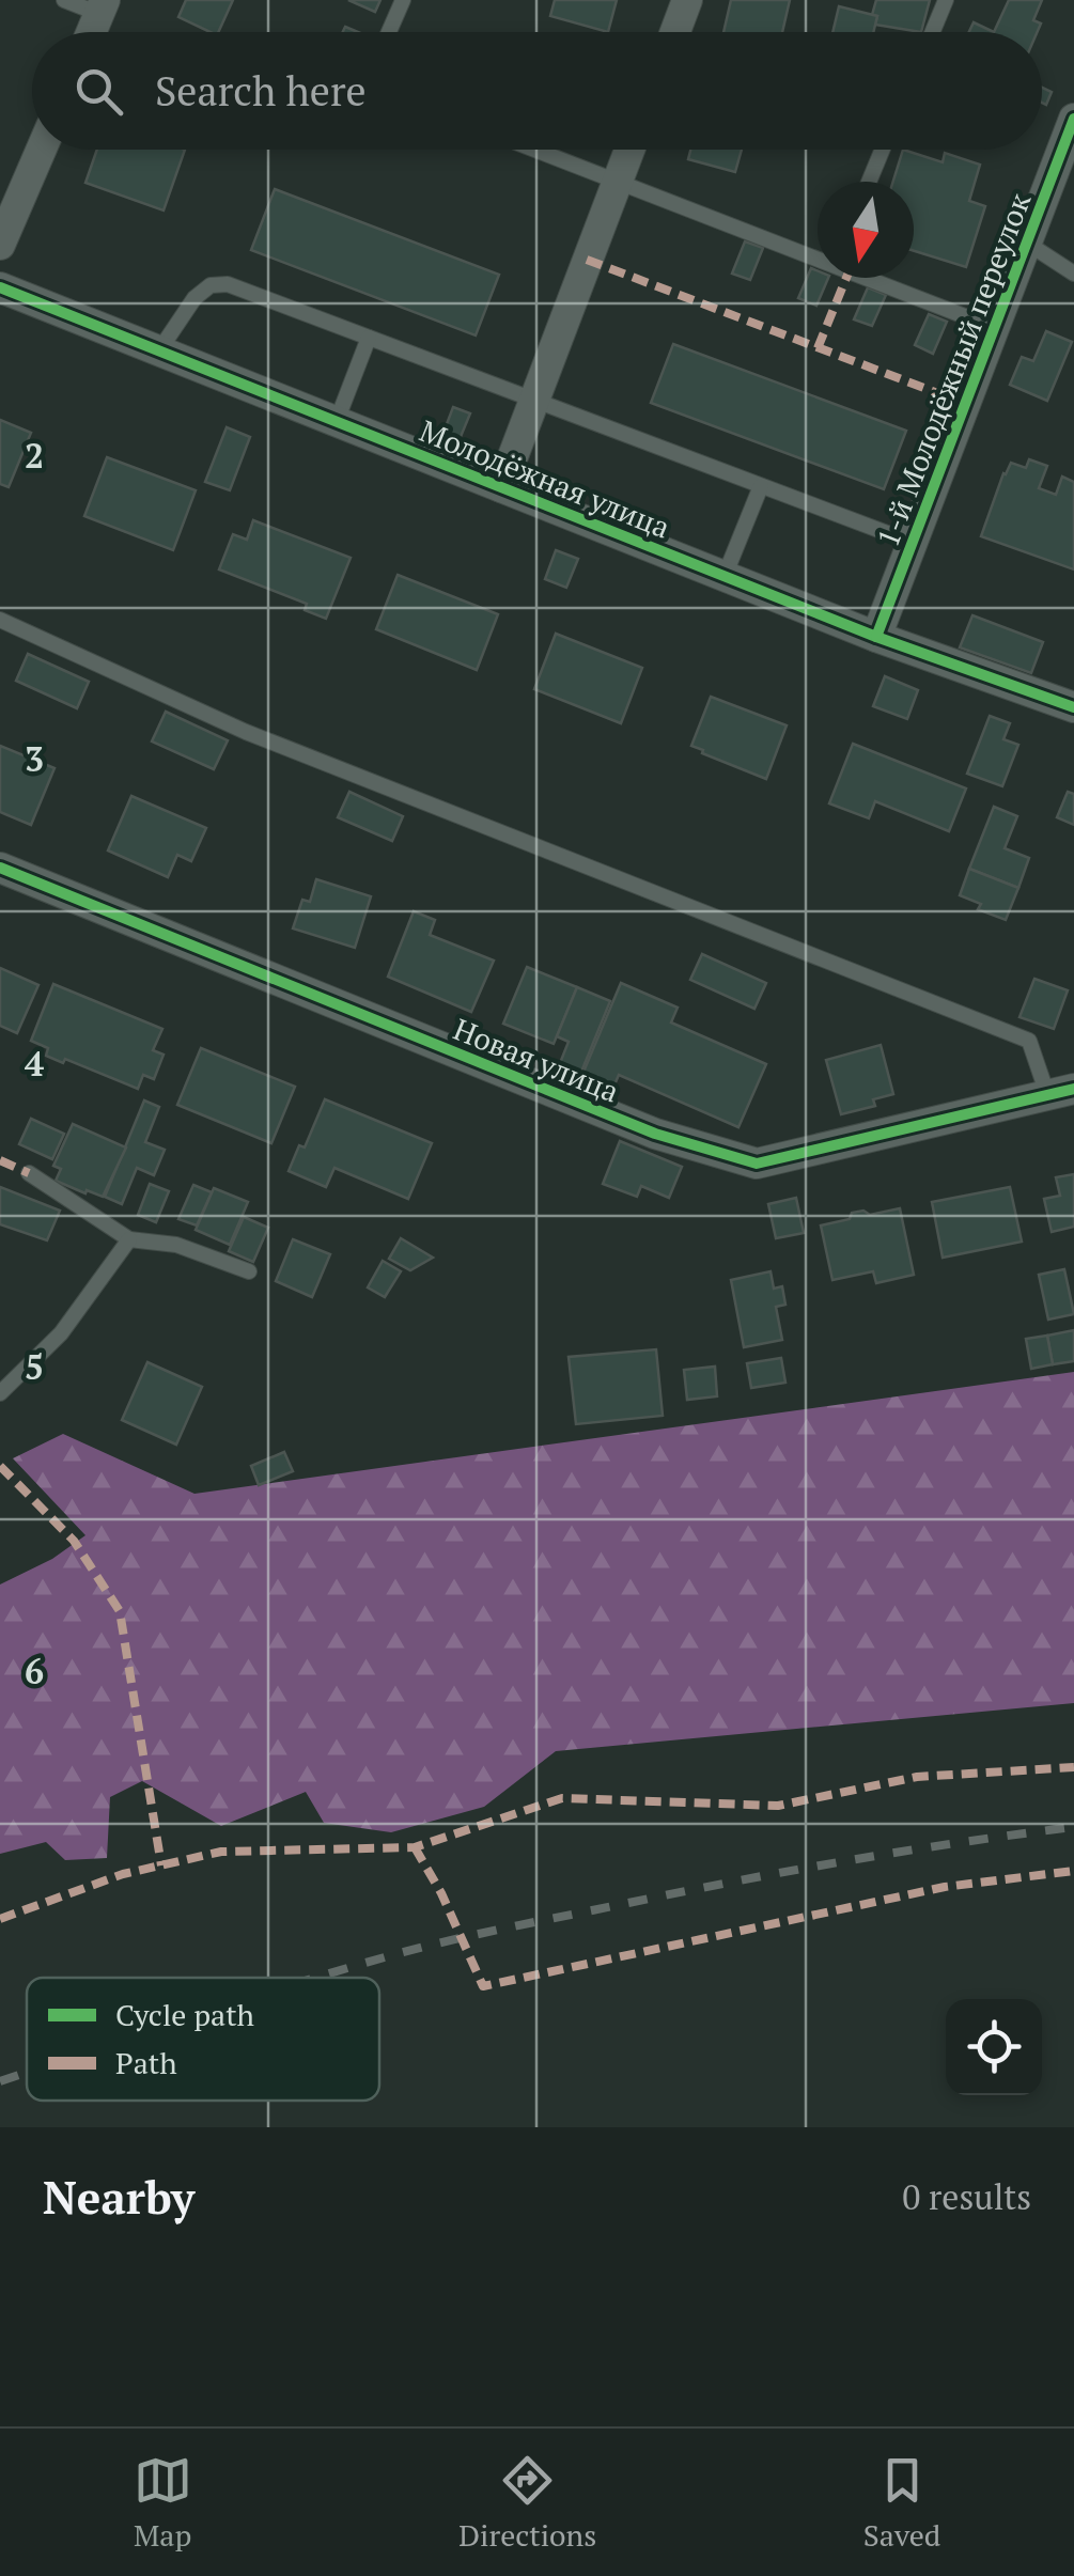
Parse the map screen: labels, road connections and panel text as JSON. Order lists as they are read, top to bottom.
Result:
{
  "streets": {
    "street": ["1-й Молодёжный переулок", "Молодёжная улица", "Новая улица"]
  },
  "crossings": [
    ["1-й Молодёжный переулок", "Молодёжная улица"]
  ],
  "legend": ["Cycle path", "Path"],
  "north": "bottom",
  "page": {
    "search": "Search here",
    "heading": ["Nearby", "0 results"],
    "nav": ["Map", "Directions", "Saved"]
  },
  "grid": {
    "rows": [
      "2",
      "3",
      "4",
      "5",
      "6"
    ]
  }
}
